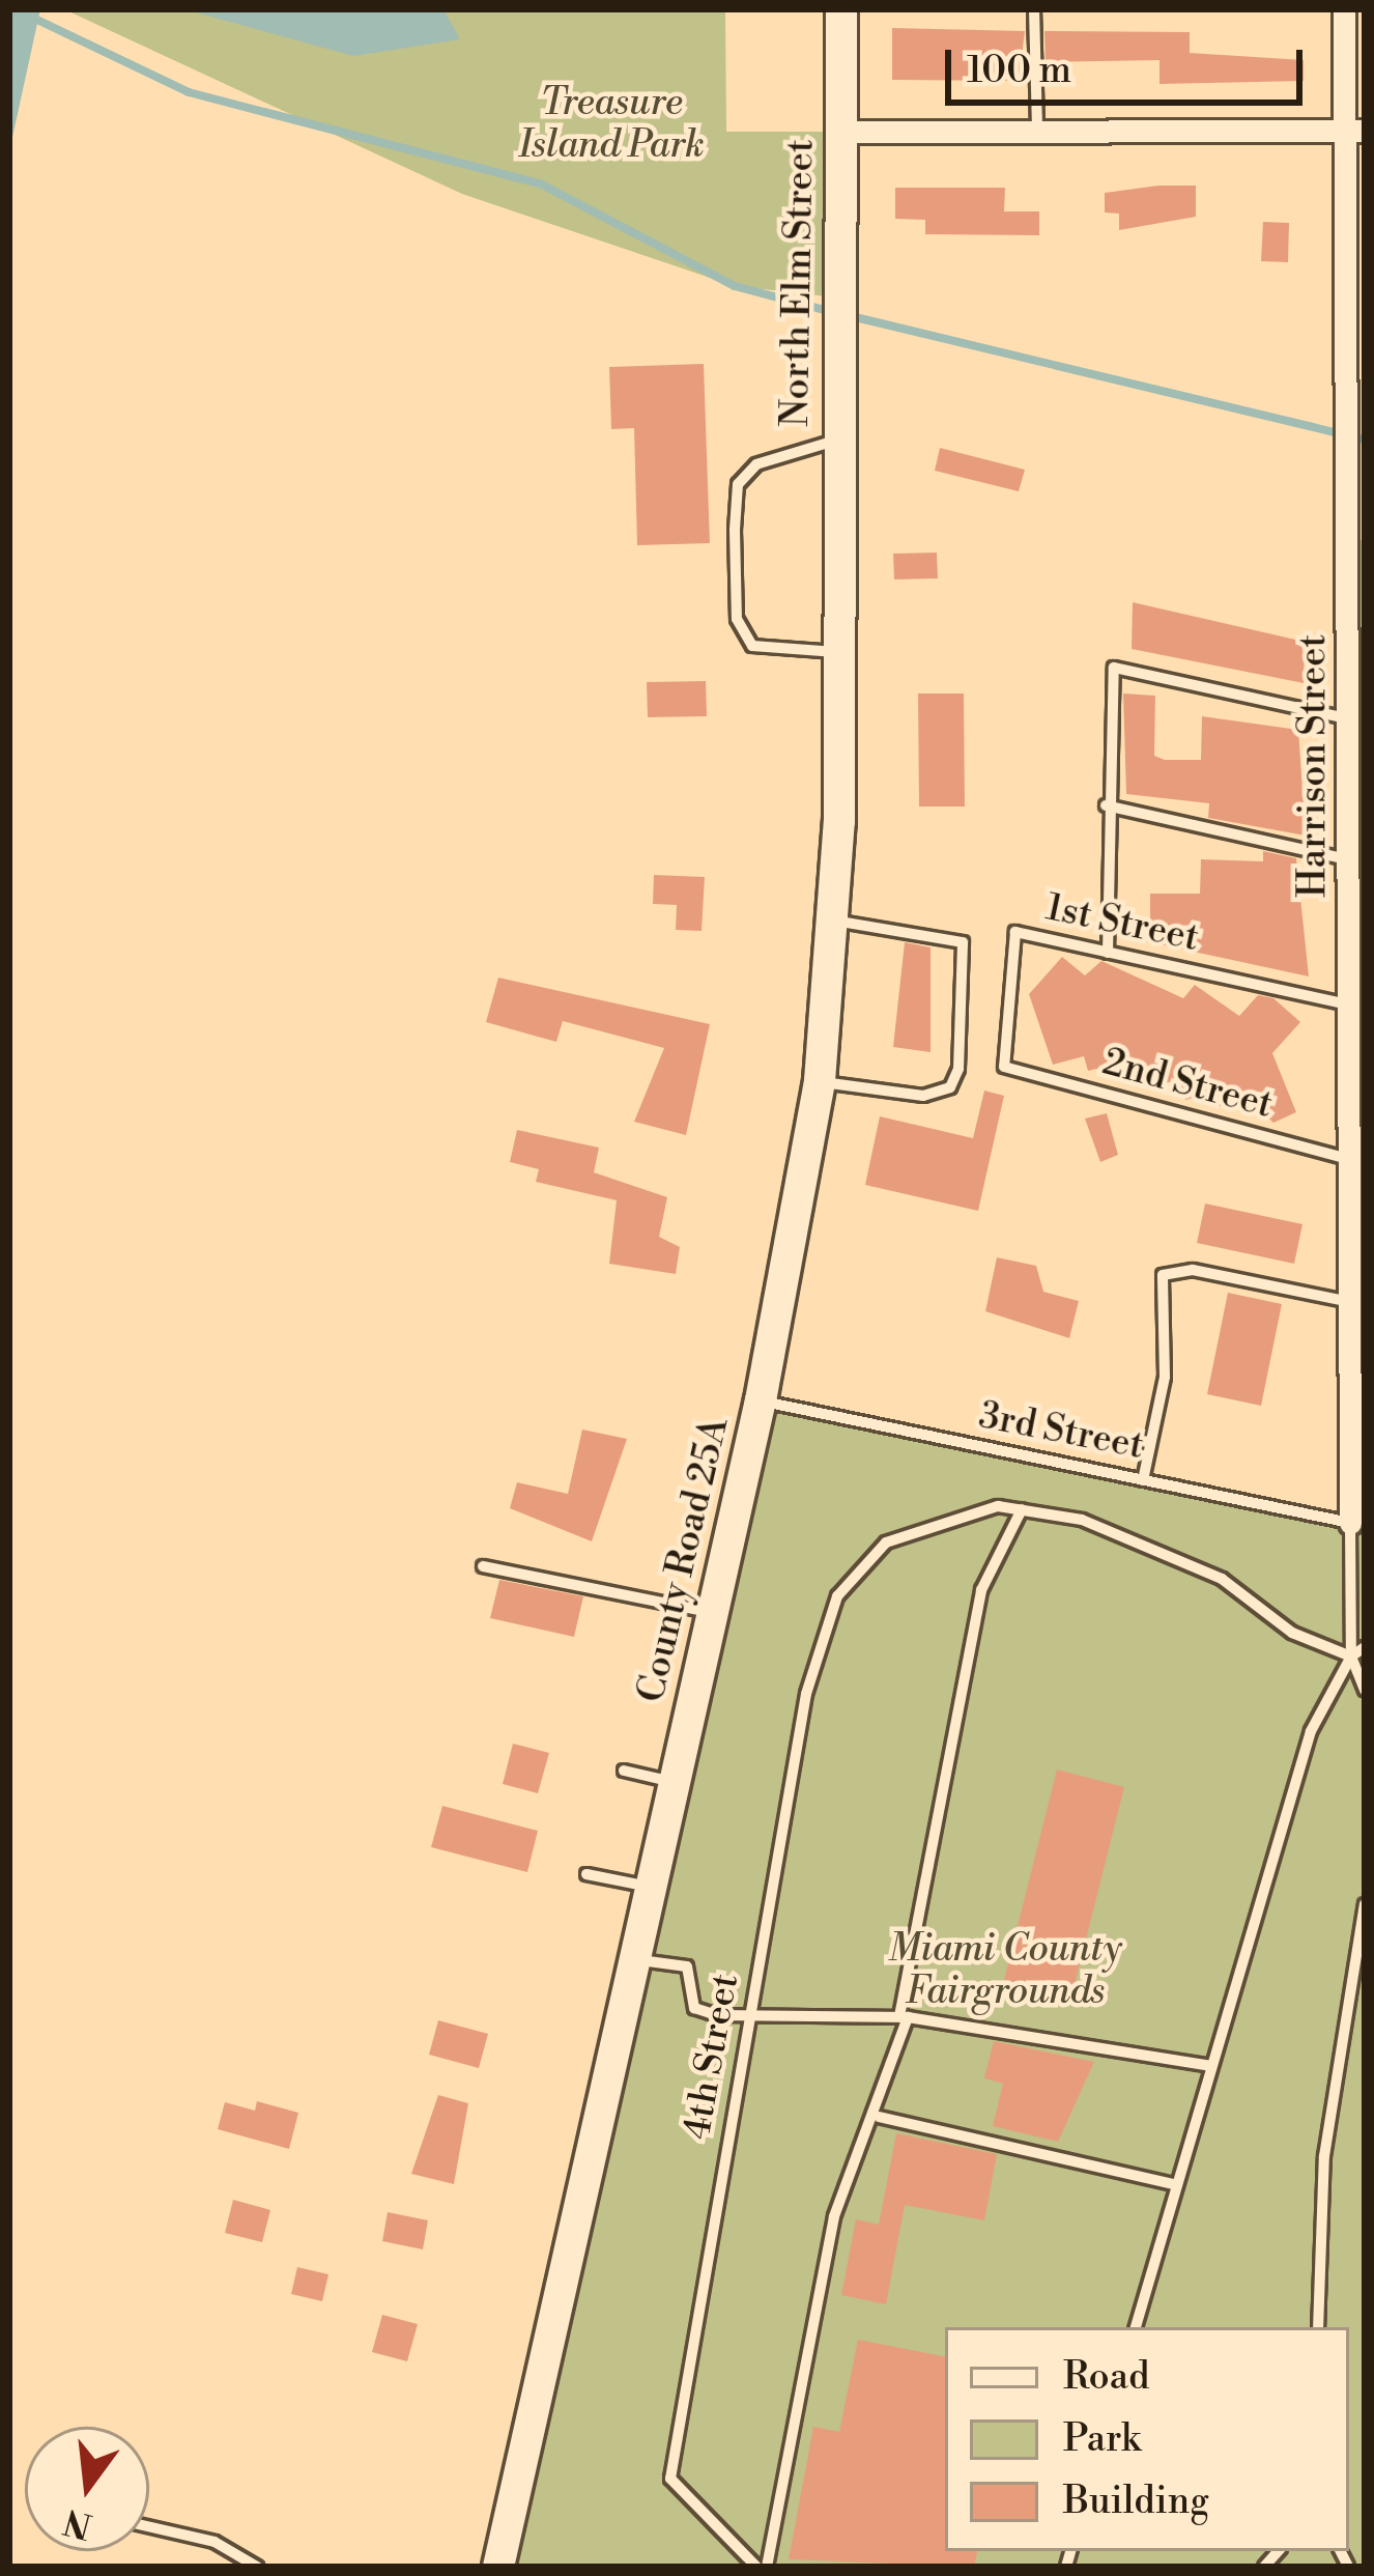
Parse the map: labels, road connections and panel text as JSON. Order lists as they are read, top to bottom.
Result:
{
  "streets": {
    "main road": ["North Elm Street", "County Road 25A"],
    "street": ["Harrison Street"],
    "lane": [
      "1st Street",
      "2nd Street",
      "3rd Street",
      "4th Street"
    ]
  },
  "crossings": [
    ["North Elm Street", "County Road 25A"],
    ["Harrison Street", "1st Street"],
    ["Harrison Street", "2nd Street"],
    ["Harrison Street", "3rd Street"],
    ["1st Street", "2nd Street"],
    ["3rd Street", "County Road 25A"]
  ],
  "parks": ["Treasure Island Park", "Miami County Fairgrounds"],
  "legend": ["Road", "Park", "Building"],
  "scale_bar": "100 m",
  "north": "bottom"
}
